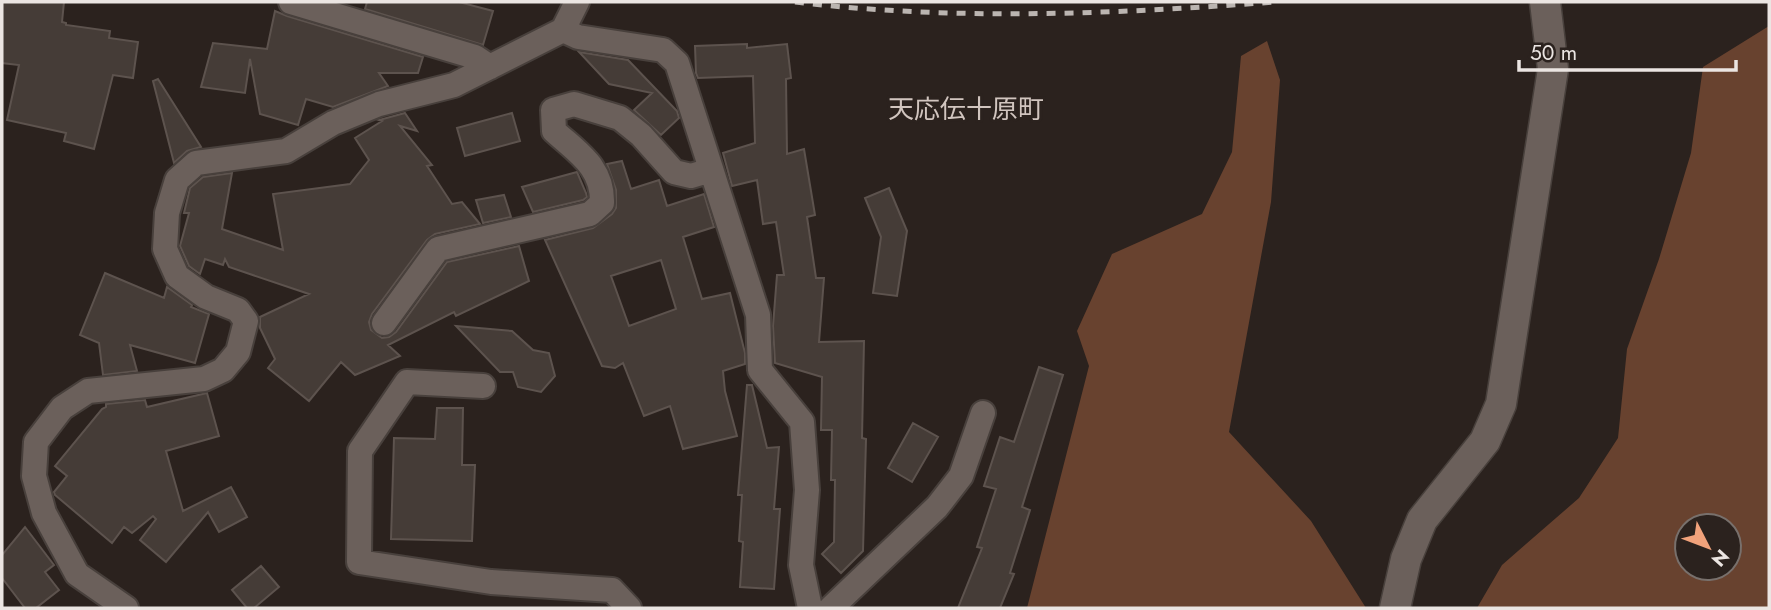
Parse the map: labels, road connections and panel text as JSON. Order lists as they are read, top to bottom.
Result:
{
  "districts": ["天応伝十原町"],
  "scale_bar": "50 m",
  "north": "bottom right"
}
